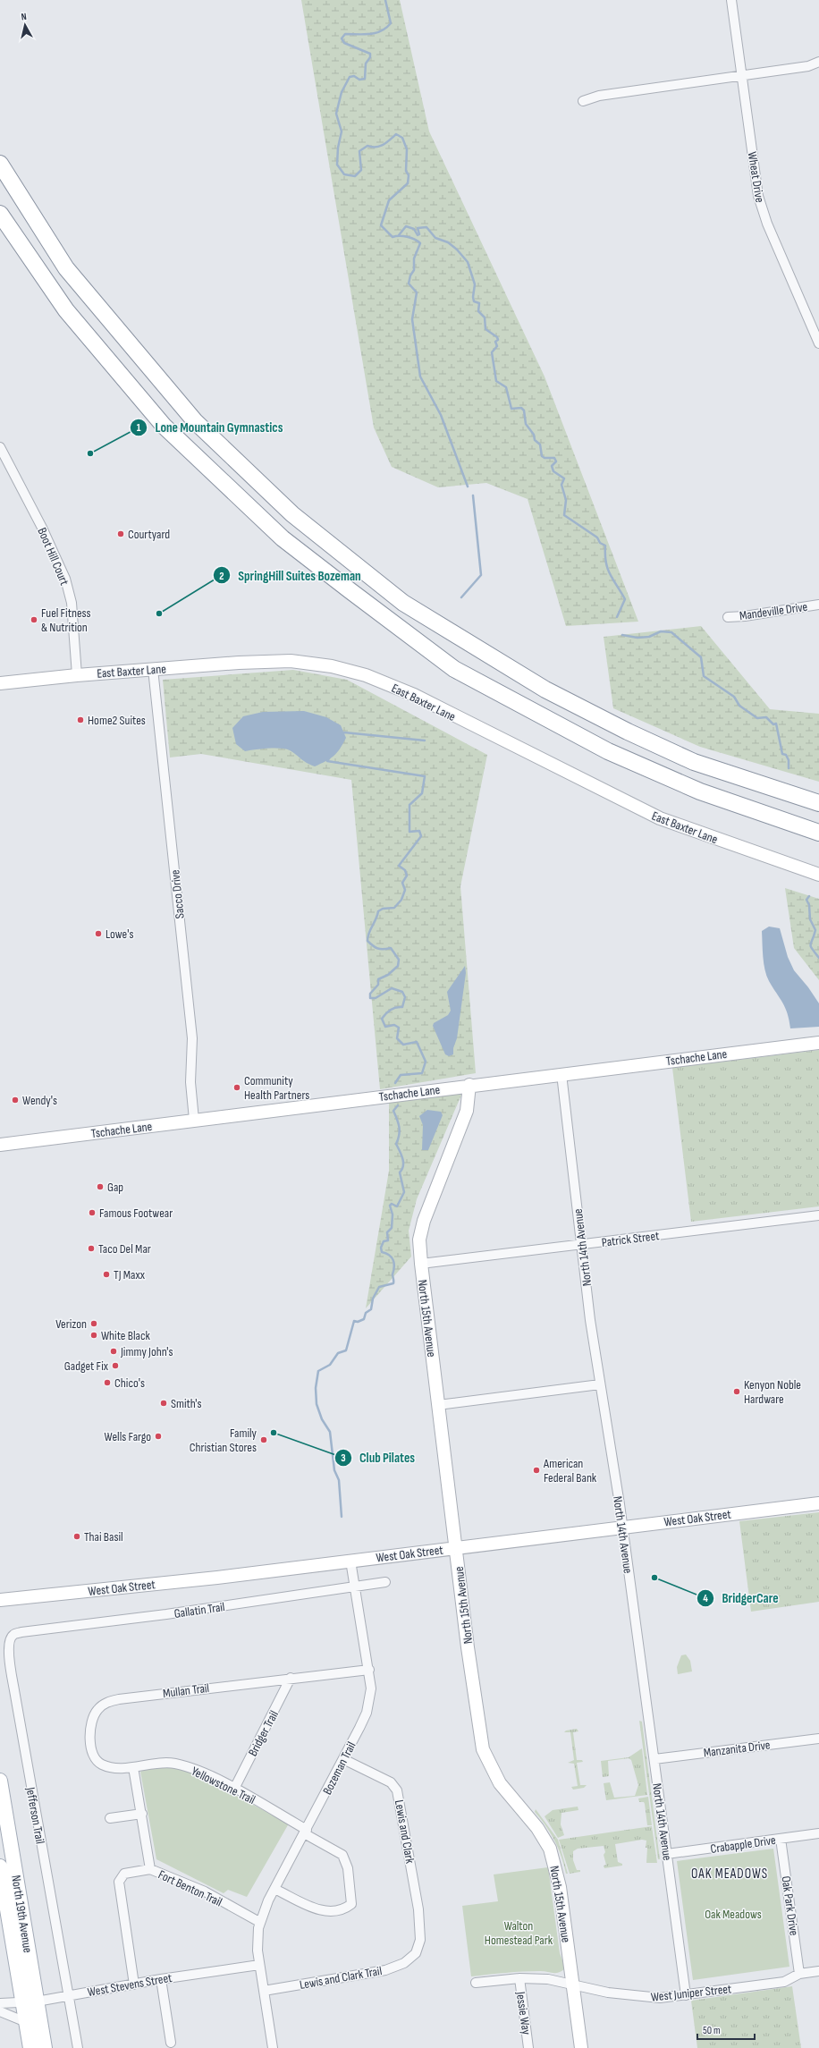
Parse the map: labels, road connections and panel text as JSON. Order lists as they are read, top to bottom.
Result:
{
  "streets": {
    "main road": ["North 19th Avenue"],
    "street": [
      "Wheat Drive",
      "Boot Hill Court",
      "Mandeville Drive",
      "East Baxter Lane",
      "Sacco Drive",
      "Tschache Lane",
      "Patrick Street",
      "North 14th Avenue",
      "North 15th Avenue",
      "West Oak Street",
      "Gallatin Trail",
      "Mullan Trail",
      "Bridger Trail",
      "Manzanita Drive",
      "Bozeman Trail",
      "Yellowstone Trail",
      "Jefferson Trail",
      "Lewis and Clark",
      "Crabapple Drive",
      "Fort Benton Trail",
      "Oak Park Drive",
      "Lewis and Clark Trail",
      "West Stevens Street",
      "West Juniper Street",
      "Jessie Way"
    ]
  },
  "crossings": [
    ["Boot Hill Court", "East Baxter Lane"],
    ["East Baxter Lane", "Sacco Drive"],
    ["Sacco Drive", "Tschache Lane"],
    ["Tschache Lane", "North 14th Avenue"],
    ["Tschache Lane", "North 15th Avenue"],
    ["Patrick Street", "North 14th Avenue"],
    ["Patrick Street", "North 15th Avenue"],
    ["North 14th Avenue", "West Oak Street"],
    ["North 14th Avenue", "Manzanita Drive"],
    ["North 14th Avenue", "Crabapple Drive"],
    ["North 14th Avenue", "West Juniper Street"],
    ["North 15th Avenue", "West Oak Street"],
    ["North 15th Avenue", "West Juniper Street"],
    ["West Oak Street", "Bozeman Trail"],
    ["Gallatin Trail", "Bozeman Trail"],
    ["Gallatin Trail", "Jefferson Trail"],
    ["Mullan Trail", "Bridger Trail"],
    ["Mullan Trail", "Bozeman Trail"],
    ["Mullan Trail", "Yellowstone Trail"],
    ["Bridger Trail", "Yellowstone Trail"],
    ["Bozeman Trail", "Yellowstone Trail"],
    ["Bozeman Trail", "Lewis and Clark"],
    ["Bozeman Trail", "Fort Benton Trail"],
    ["Bozeman Trail", "Lewis and Clark Trail"],
    ["Bozeman Trail", "West Stevens Street"],
    ["Jefferson Trail", "West Stevens Street"],
    ["Lewis and Clark", "Lewis and Clark Trail"],
    ["Crabapple Drive", "Oak Park Drive"],
    ["Fort Benton Trail", "West Stevens Street"],
    ["Oak Park Drive", "West Juniper Street"],
    ["North 19th Avenue", "West Stevens Street"],
    ["West Juniper Street", "Jessie Way"]
  ],
  "districts": ["OAK MEADOWS"],
  "parks": ["Oak Meadows", "Walton Homestead Park"],
  "places": [
    "Lone Mountain Gymnastics",
    "Courtyard",
    "SpringHill Suites Bozeman",
    "Fuel Fitness & Nutrition",
    "Home2 Suites",
    "Lowe's",
    "Community Health Partners",
    "Wendy's",
    "Gap",
    "Famous Footwear",
    "Taco Del Mar",
    "TJ Maxx",
    "Verizon",
    "White Black",
    "Jimmy John's",
    "Gadget Fix",
    "Chico's",
    "Kenyon Noble Hardware",
    "Smith's",
    "Club Pilates",
    "Wells Fargo",
    "Family Christian Stores",
    "American Federal Bank",
    "Thai Basil",
    "BridgerCare"
  ],
  "scale_bar": "50 m",
  "north": "top"
}
